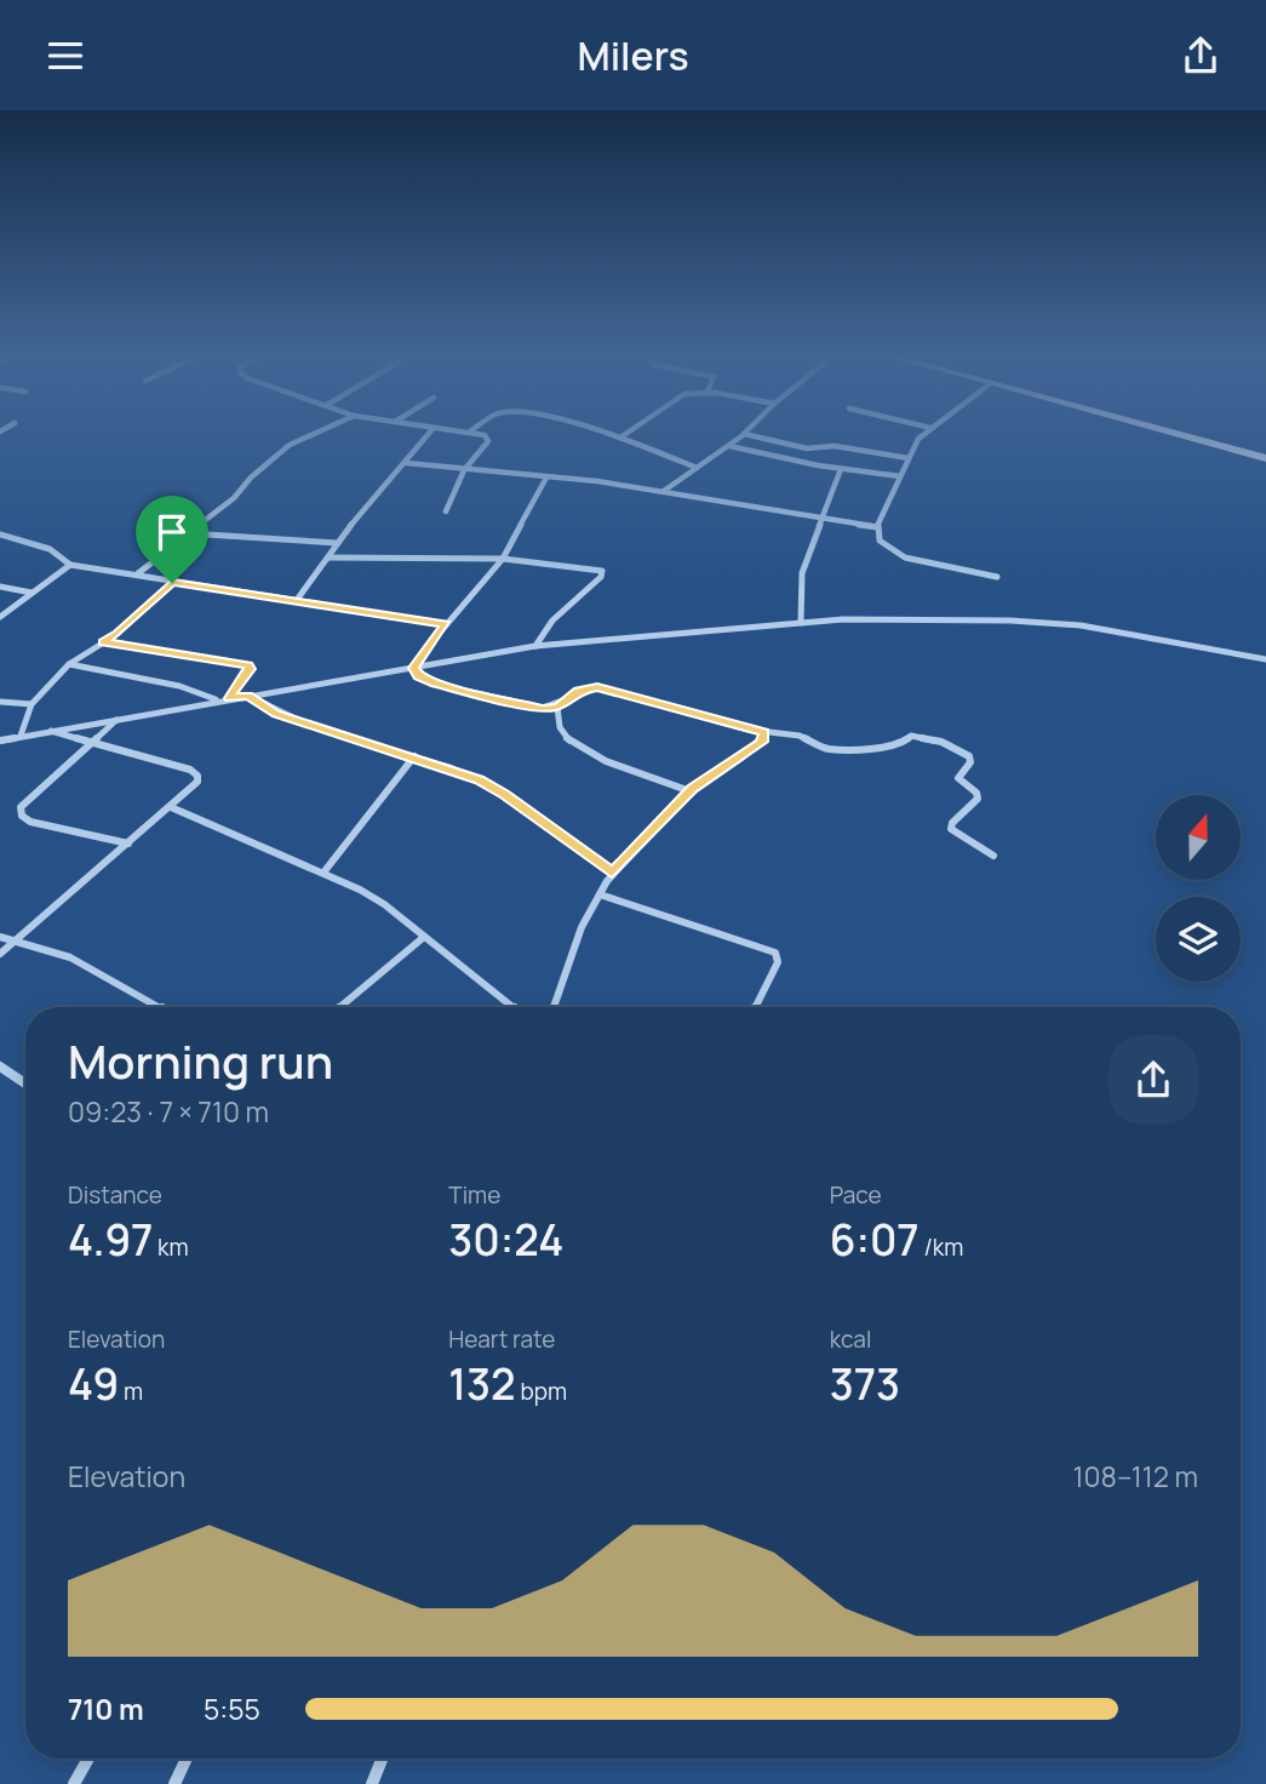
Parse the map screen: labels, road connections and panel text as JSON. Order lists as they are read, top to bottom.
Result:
{
  "north": "top",
  "page": {
    "header": "Milers",
    "heading": ["Morning run", "09:23 · 7 × 710 m"],
    "stats": [
      ["Distance", "4.97 km"],
      ["Time", "30:24"],
      ["Pace", "6:07 /km"],
      ["Elevation", "49 m"],
      ["Heart rate", "132 bpm"],
      ["kcal", "373"]
    ],
    "chart": ["Elevation", "108–112 m"],
    "list": [
      {
        "name": "710 m",
        "note": "5:55"
      }
    ]
  }
}
